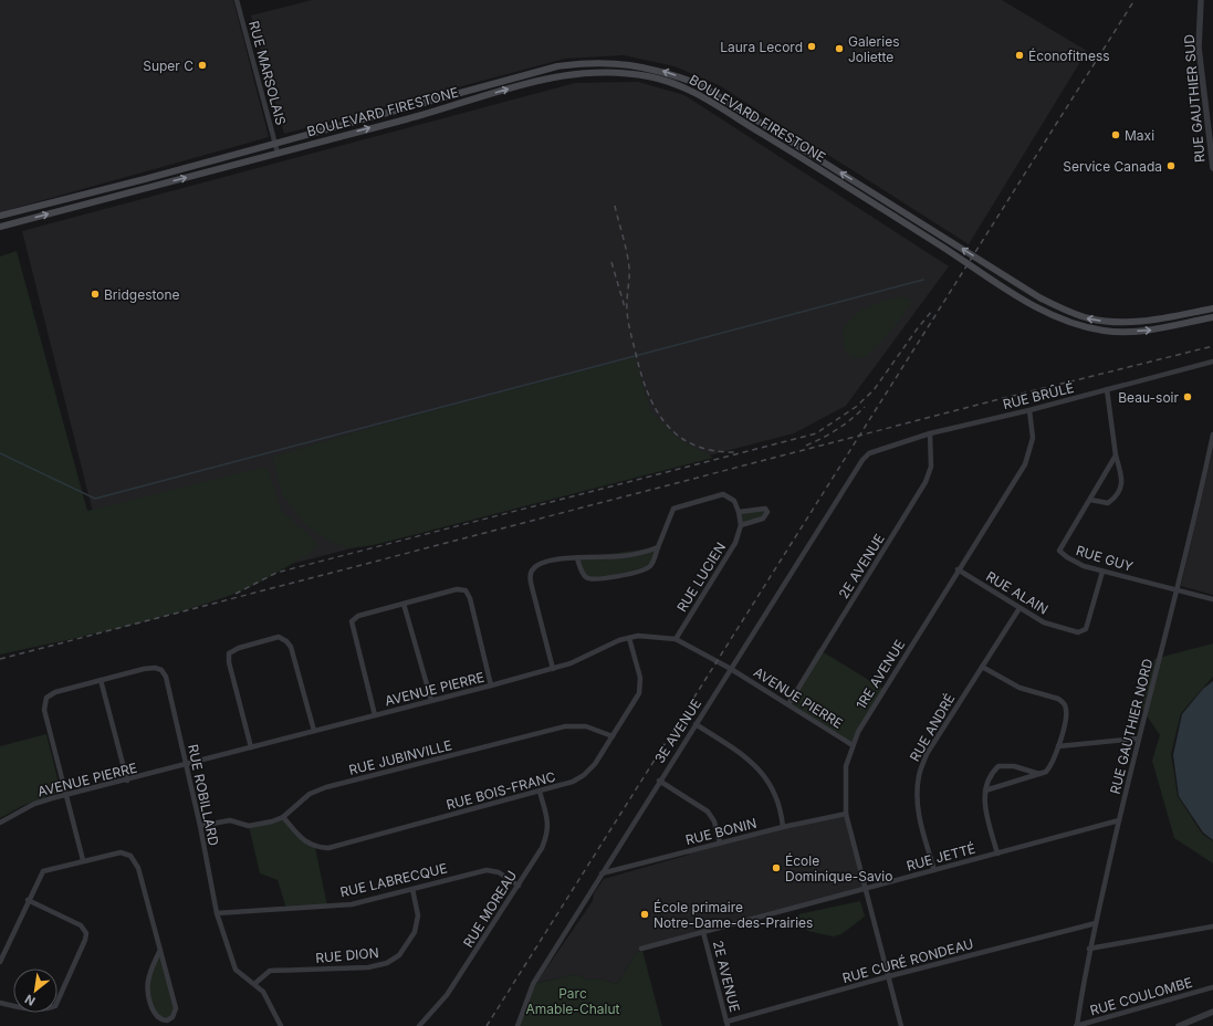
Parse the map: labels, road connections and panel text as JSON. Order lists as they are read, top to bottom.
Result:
{
  "streets": {
    "main road": ["BOULEVARD FIRESTONE"],
    "street": [
      "RUE MARSOLAIS",
      "RUE GAUTHIER SUD",
      "RUE BRÛLÉ",
      "RUE GUY",
      "2E AVENUE",
      "RUE LUCIEN",
      "RUE ALAIN",
      "1RE AVENUE",
      "AVENUE PIERRE",
      "RUE GAUTHIER NORD",
      "RUE ANDRÉ",
      "3E AVENUE",
      "RUE JUBINVILLE",
      "RUE BOIS-FRANC",
      "RUE ROBILLARD",
      "RUE BONIN",
      "RUE JETTÉ",
      "RUE LABRECQUE",
      "RUE MOREAU",
      "RUE DION",
      "RUE CURÉ RONDEAU",
      "RUE COULOMBE"
    ]
  },
  "crossings": [
    ["RUE MARSOLAIS", "BOULEVARD FIRESTONE"],
    ["RUE BRÛLÉ", "2E AVENUE"],
    ["RUE BRÛLÉ", "1RE AVENUE"],
    ["RUE BRÛLÉ", "3E AVENUE"],
    ["RUE GUY", "RUE ALAIN"],
    ["RUE GUY", "RUE GAUTHIER NORD"],
    ["2E AVENUE", "AVENUE PIERRE"],
    ["2E AVENUE", "RUE JETTÉ"],
    ["2E AVENUE", "RUE CURÉ RONDEAU"],
    ["RUE LUCIEN", "AVENUE PIERRE"],
    ["RUE ALAIN", "1RE AVENUE"],
    ["RUE ALAIN", "RUE ANDRÉ"],
    ["1RE AVENUE", "AVENUE PIERRE"],
    ["1RE AVENUE", "RUE BONIN"],
    ["1RE AVENUE", "RUE JETTÉ"],
    ["1RE AVENUE", "RUE CURÉ RONDEAU"],
    ["AVENUE PIERRE", "3E AVENUE"],
    ["AVENUE PIERRE", "RUE BOIS-FRANC"],
    ["AVENUE PIERRE", "RUE ROBILLARD"],
    ["RUE GAUTHIER NORD", "RUE JETTÉ"],
    ["RUE GAUTHIER NORD", "RUE CURÉ RONDEAU"],
    ["RUE GAUTHIER NORD", "RUE COULOMBE"],
    ["RUE ANDRÉ", "RUE JETTÉ"],
    ["3E AVENUE", "RUE BONIN"],
    ["RUE JUBINVILLE", "RUE BOIS-FRANC"],
    ["RUE JUBINVILLE", "RUE ROBILLARD"],
    ["RUE BOIS-FRANC", "RUE MOREAU"],
    ["RUE ROBILLARD", "RUE LABRECQUE"],
    ["RUE ROBILLARD", "RUE DION"],
    ["RUE LABRECQUE", "RUE MOREAU"],
    ["RUE LABRECQUE", "RUE DION"]
  ],
  "parks": ["Parc Amable-Chalut"],
  "places": [
    "Laura Lecord",
    "Galeries Joliette",
    "Éconofitness",
    "Super C",
    "Maxi",
    "Service Canada",
    "Bridgestone",
    "Beau-soir",
    "École Dominique-Savio",
    "École primaire Notre-Dame-des-Prairies"
  ],
  "north": "bottom left"
}
